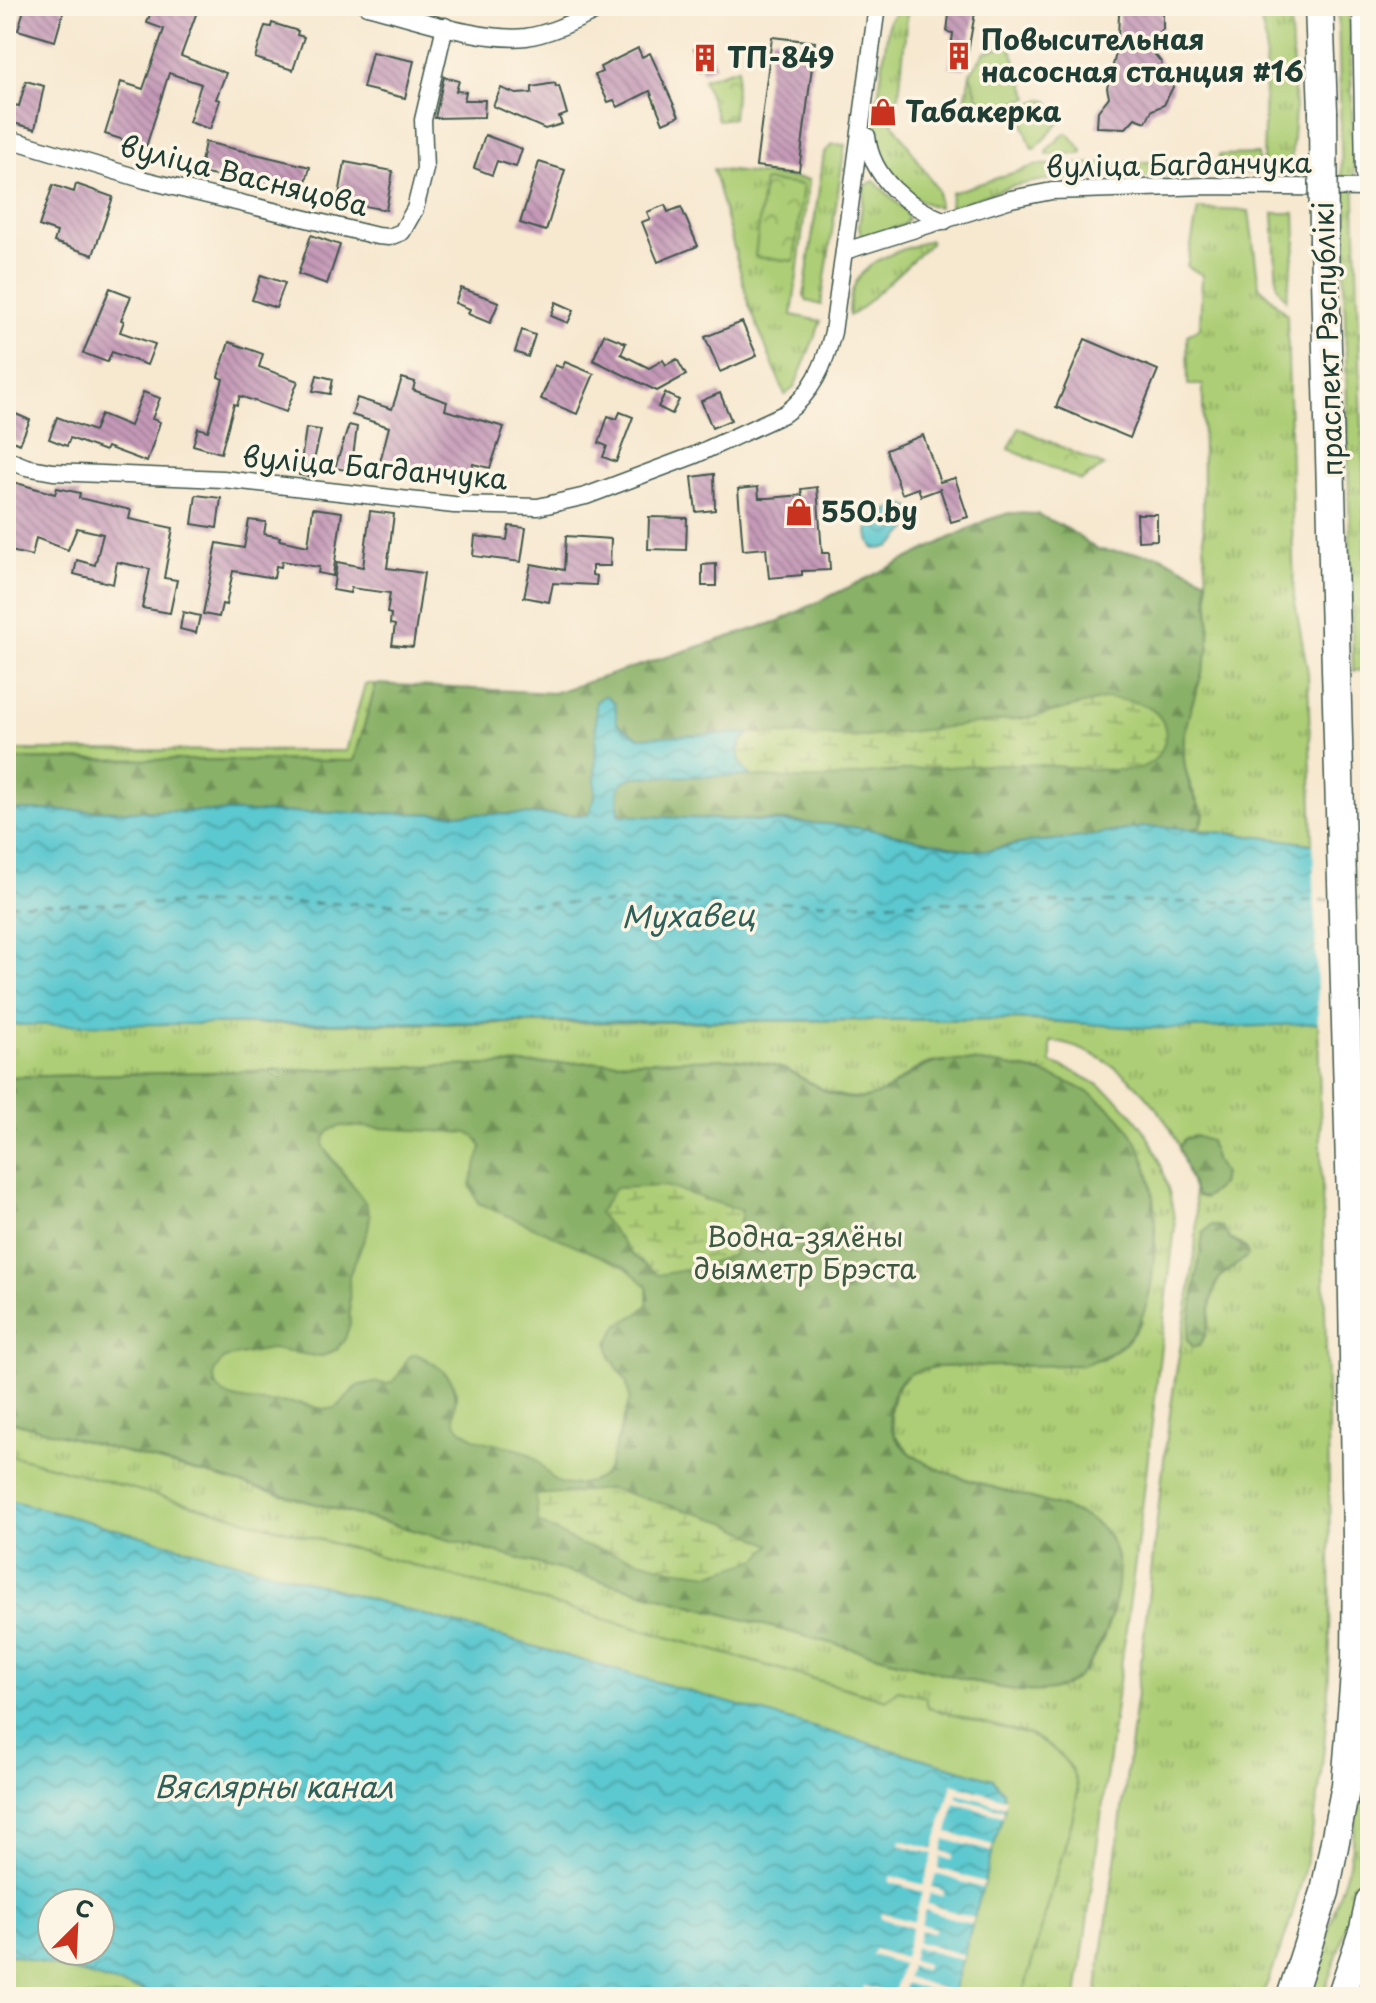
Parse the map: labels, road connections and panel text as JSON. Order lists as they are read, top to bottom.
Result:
{
  "streets": {
    "highway": ["праспект Рэспублікі"],
    "street": ["вуліца Багданчука", "вуліца Васняцова"]
  },
  "water": ["Мухавец", "Вяслярны канал"],
  "parks": ["Водна-зялёны дыяметр Брэста"],
  "places": {
    "building": ["Повысительная насосная станция #16", "ТП-849"],
    "shop": ["Табакерка", "550.by"]
  },
  "north": "top right"
}
